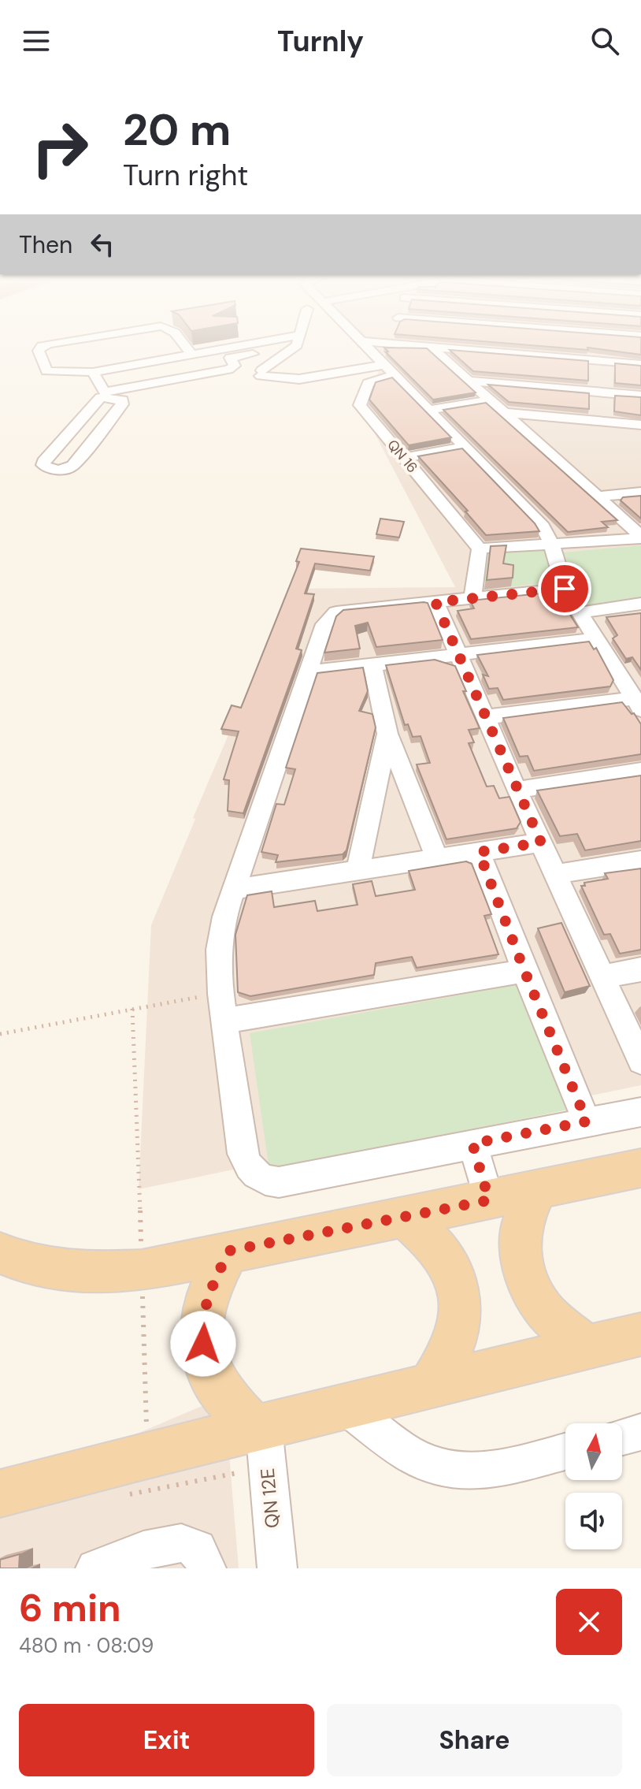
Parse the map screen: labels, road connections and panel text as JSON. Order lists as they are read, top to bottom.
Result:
{
  "streets": {
    "street": ["QN 16", "QN 12E"]
  },
  "north": "top",
  "page": {
    "header": "Turnly",
    "turn": ["20 m", "Turn right"],
    "then": "Then",
    "heading": ["6 min", "480 m · 08:09"],
    "buttons": ["Exit", "Share"]
  }
}
